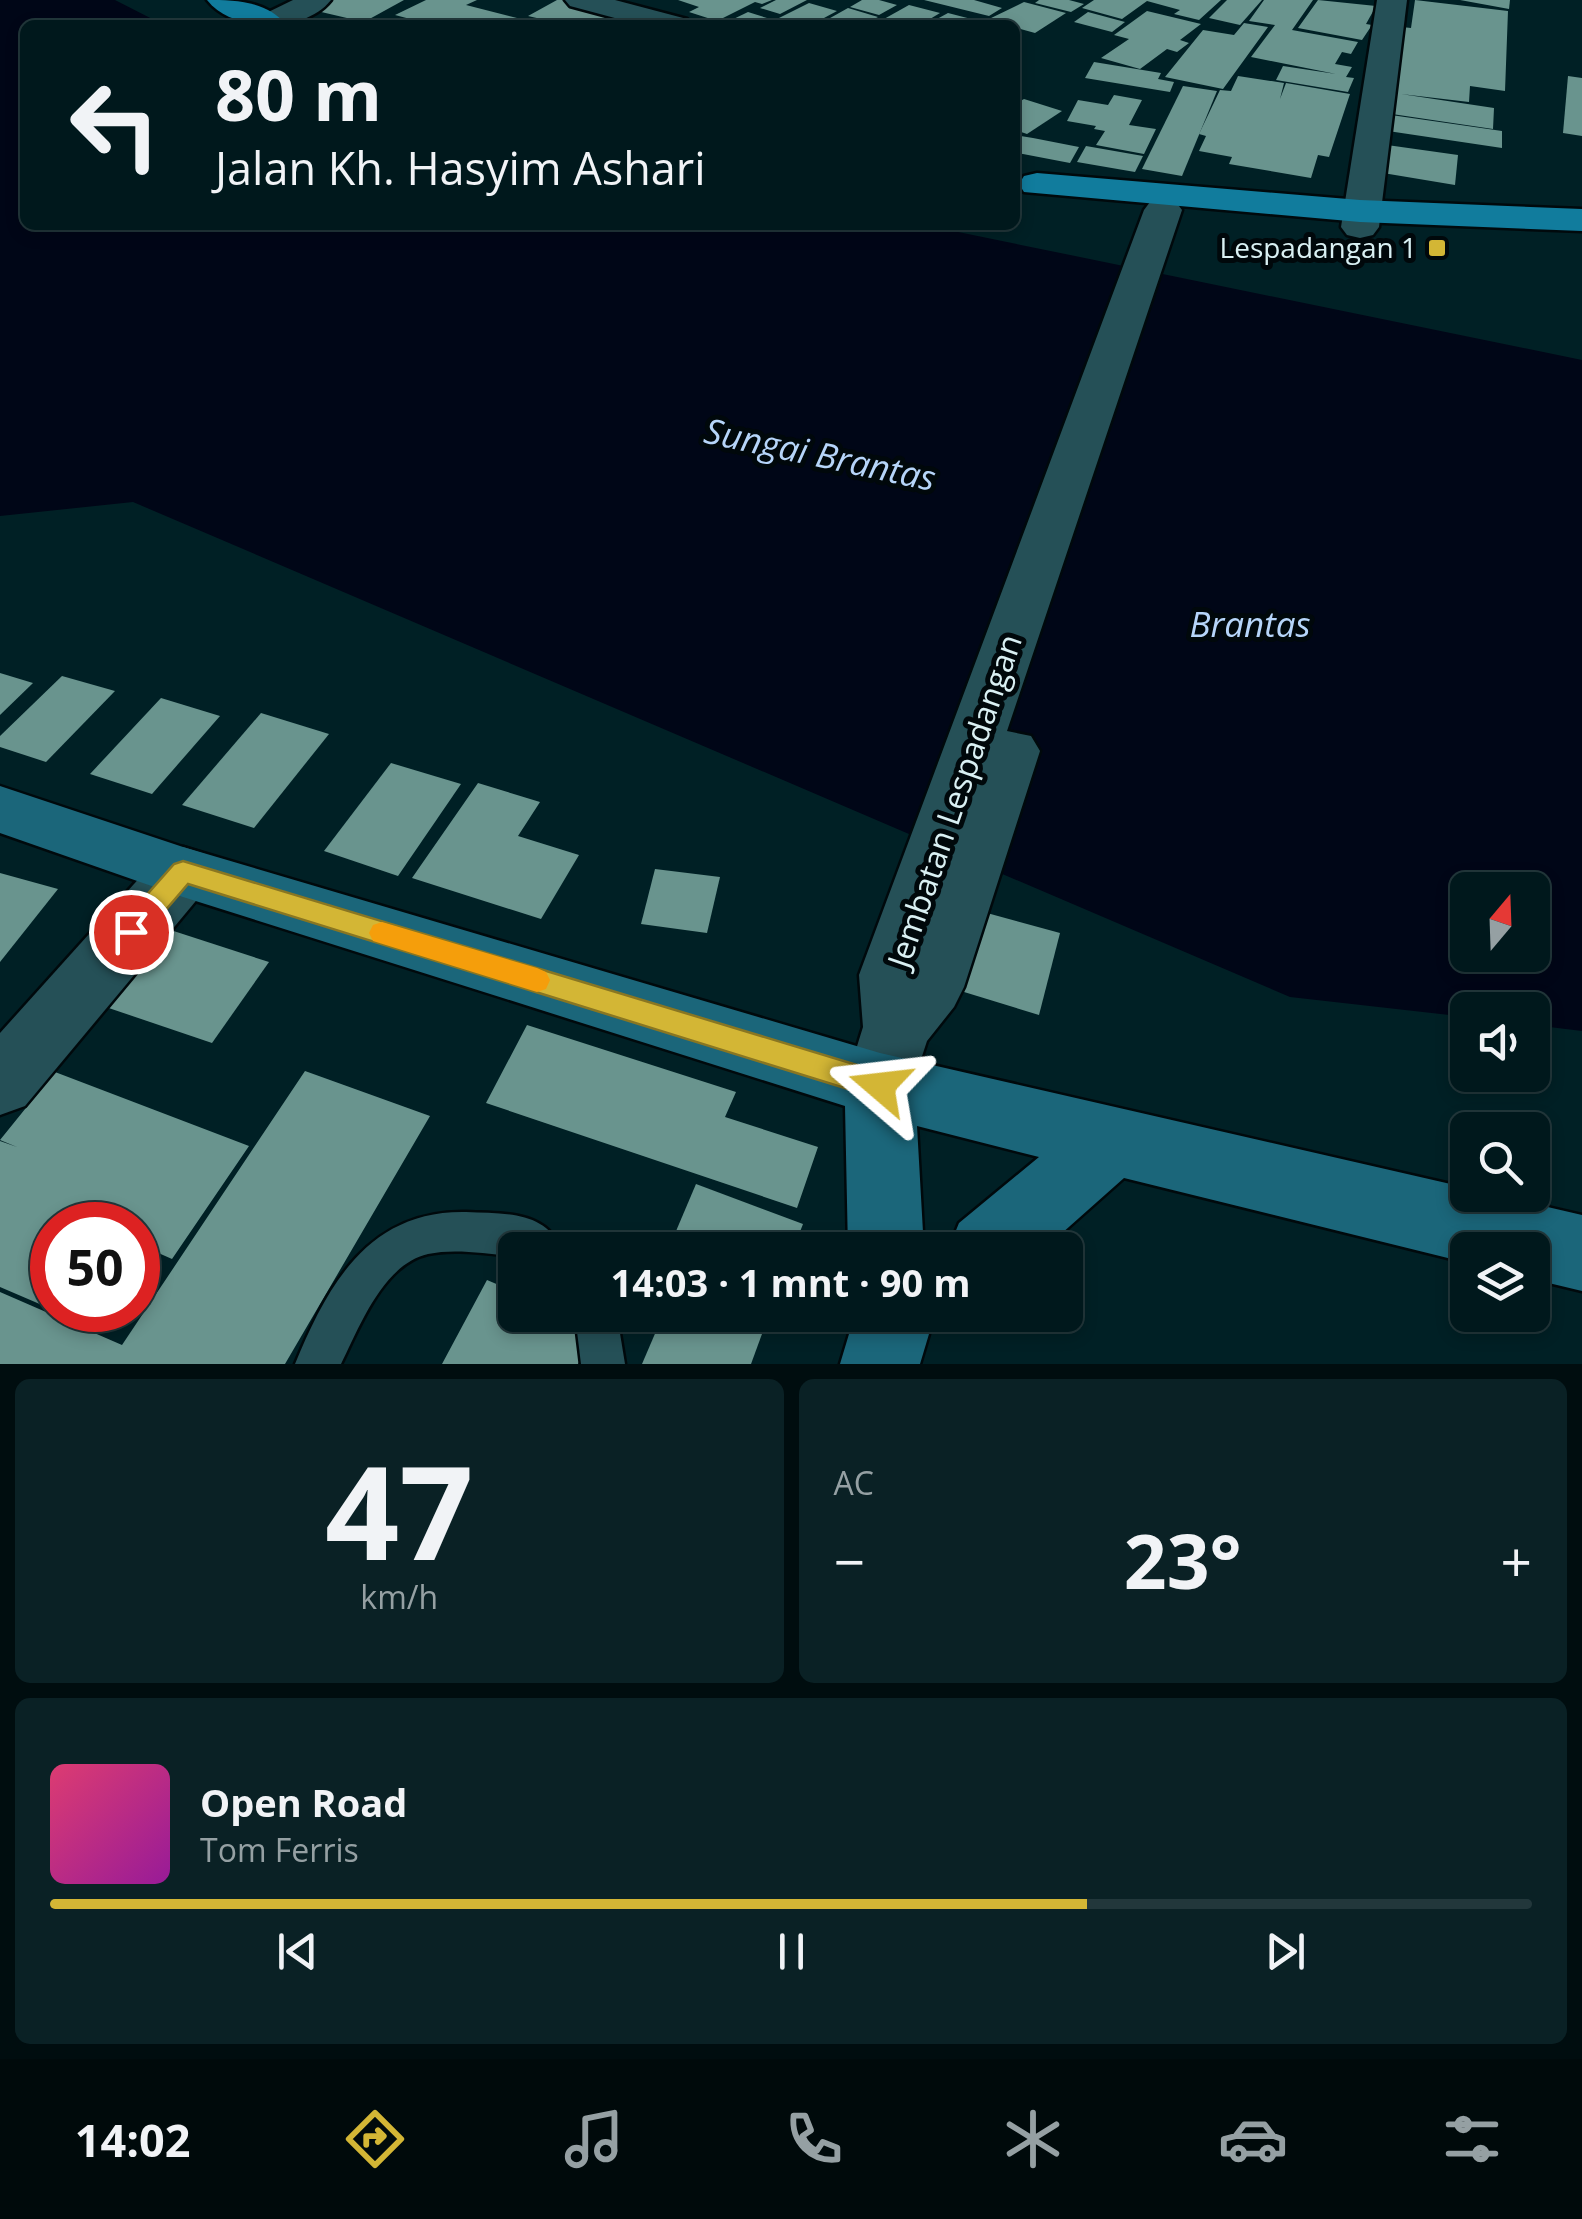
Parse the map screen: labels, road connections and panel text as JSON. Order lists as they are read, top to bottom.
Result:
{
  "streets": {
    "street": ["Jembatan Lespadangan"]
  },
  "water": ["Sungai Brantas", "Brantas"],
  "places": {
    "transit": ["Lespadangan 1"]
  },
  "north": "top",
  "page": {
    "turn": ["80 m", "Jalan Kh. Hasyim Ashari"],
    "limit": "50",
    "trip": "14:03 · 1 mnt · 90 m",
    "tile": [
      ["47", "km/h"],
      "AC"
    ],
    "heat": ["−", "23°", "+"],
    "song": ["Open Road", "Tom Ferris"],
    "tabs": "14:02"
  }
}
